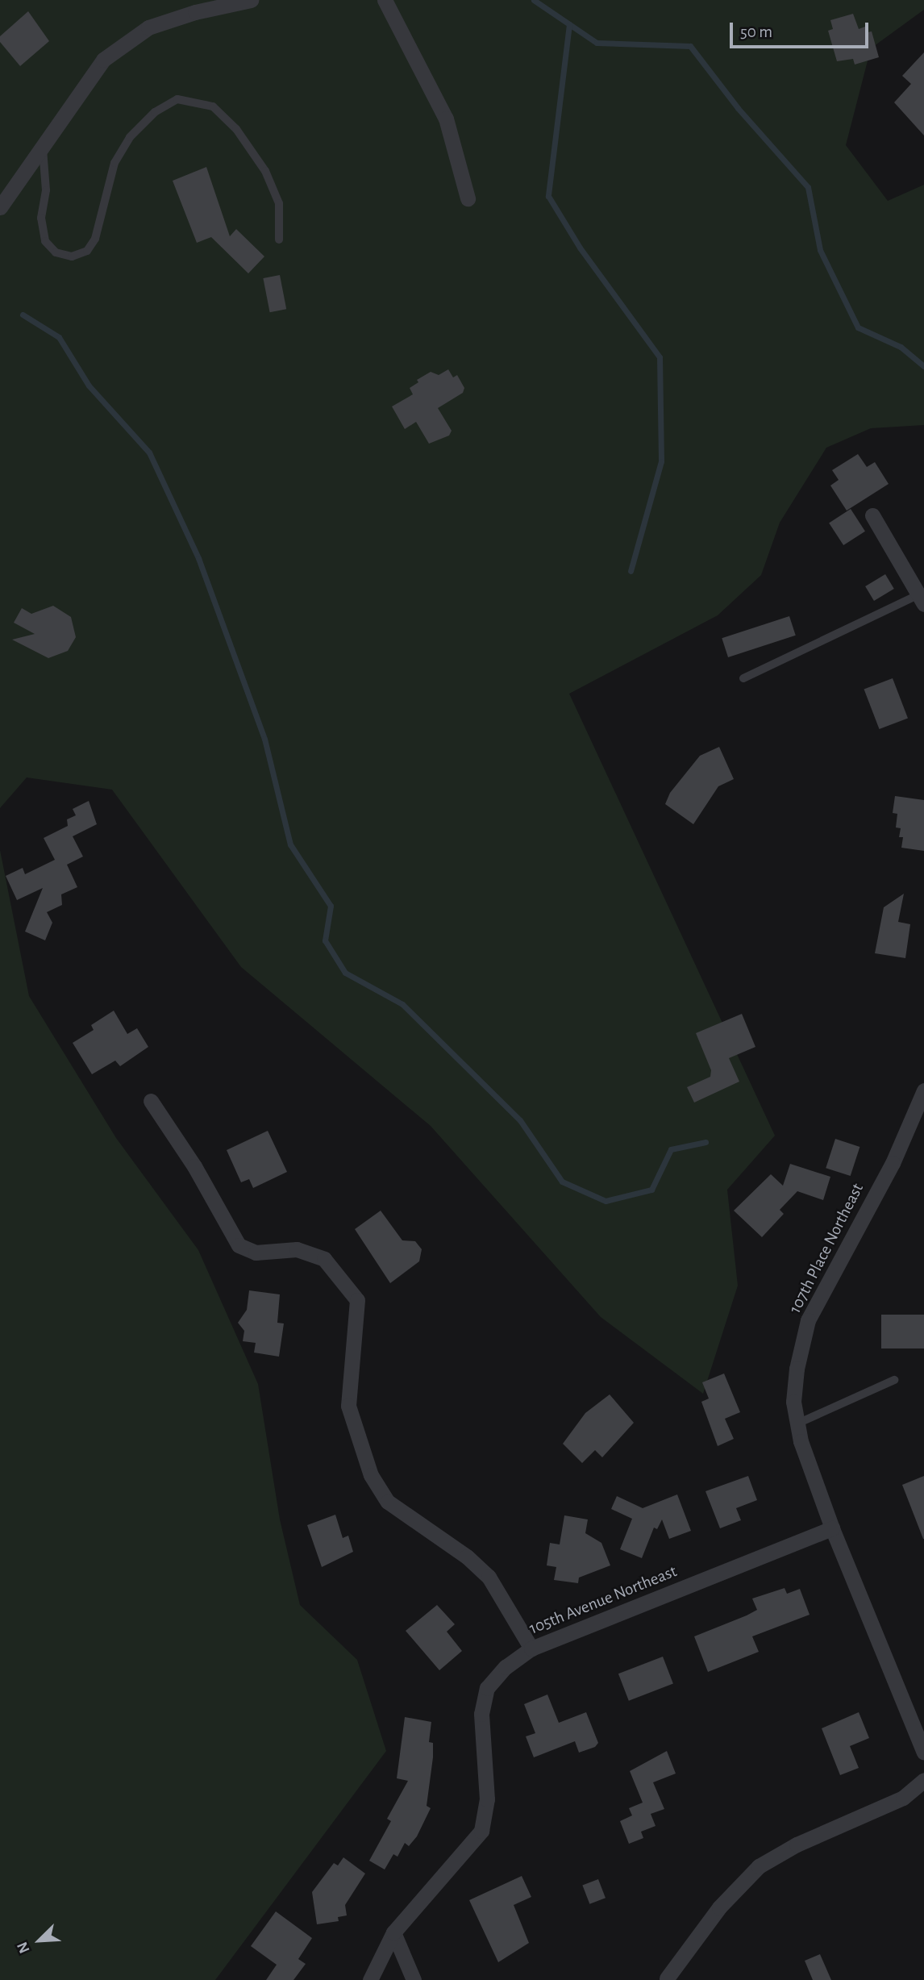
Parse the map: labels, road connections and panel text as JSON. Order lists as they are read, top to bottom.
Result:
{
  "streets": {
    "street": ["107th Place Northeast", "105th Avenue Northeast"]
  },
  "crossings": [
    ["107th Place Northeast", "105th Avenue Northeast"]
  ],
  "scale_bar": "50 m",
  "north": "bottom left"
}
